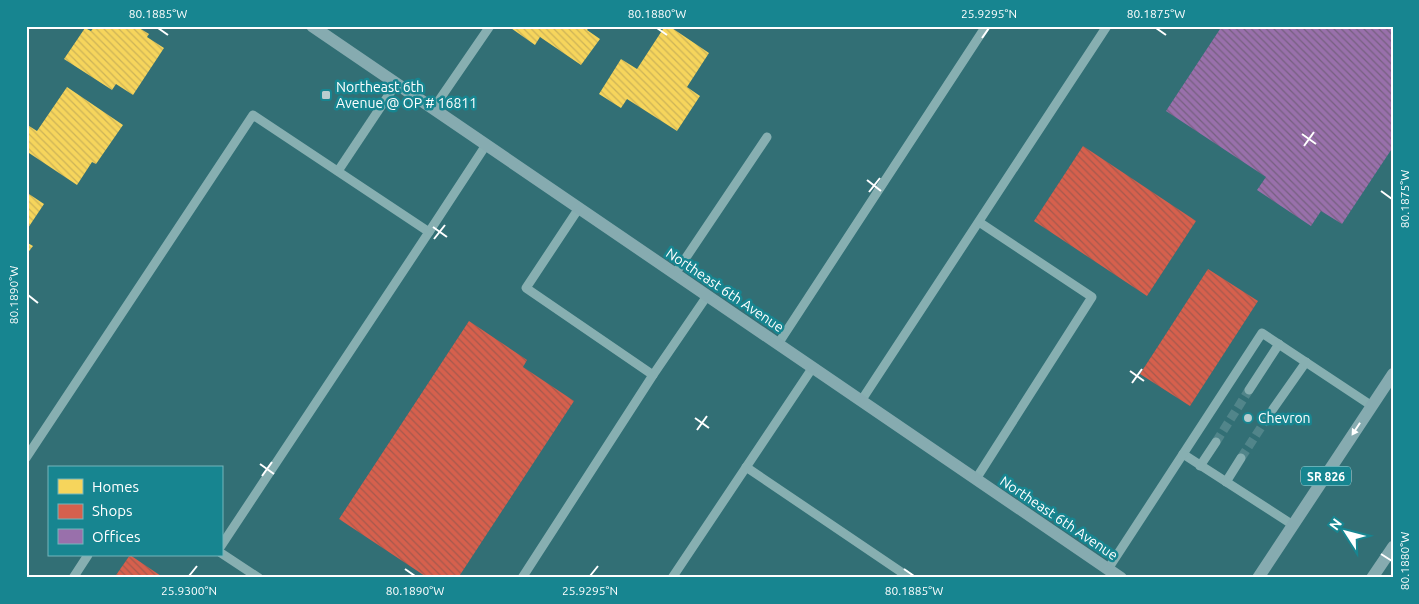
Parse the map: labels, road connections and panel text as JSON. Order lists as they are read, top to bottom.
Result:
{
  "streets": {
    "main road": ["Northeast 6th Avenue", "SR 826"]
  },
  "places": {
    "transit": ["Northeast 6th Avenue @ OP # 16811"],
    "other": ["Chevron"]
  },
  "legend": ["Homes", "Shops", "Offices"],
  "north": "top left",
  "coordinates": [
    "80.1885°W",
    "80.1880°W",
    "25.9295°N",
    "80.1875°W",
    "80.1890°W",
    "25.9300°N"
  ]
}
